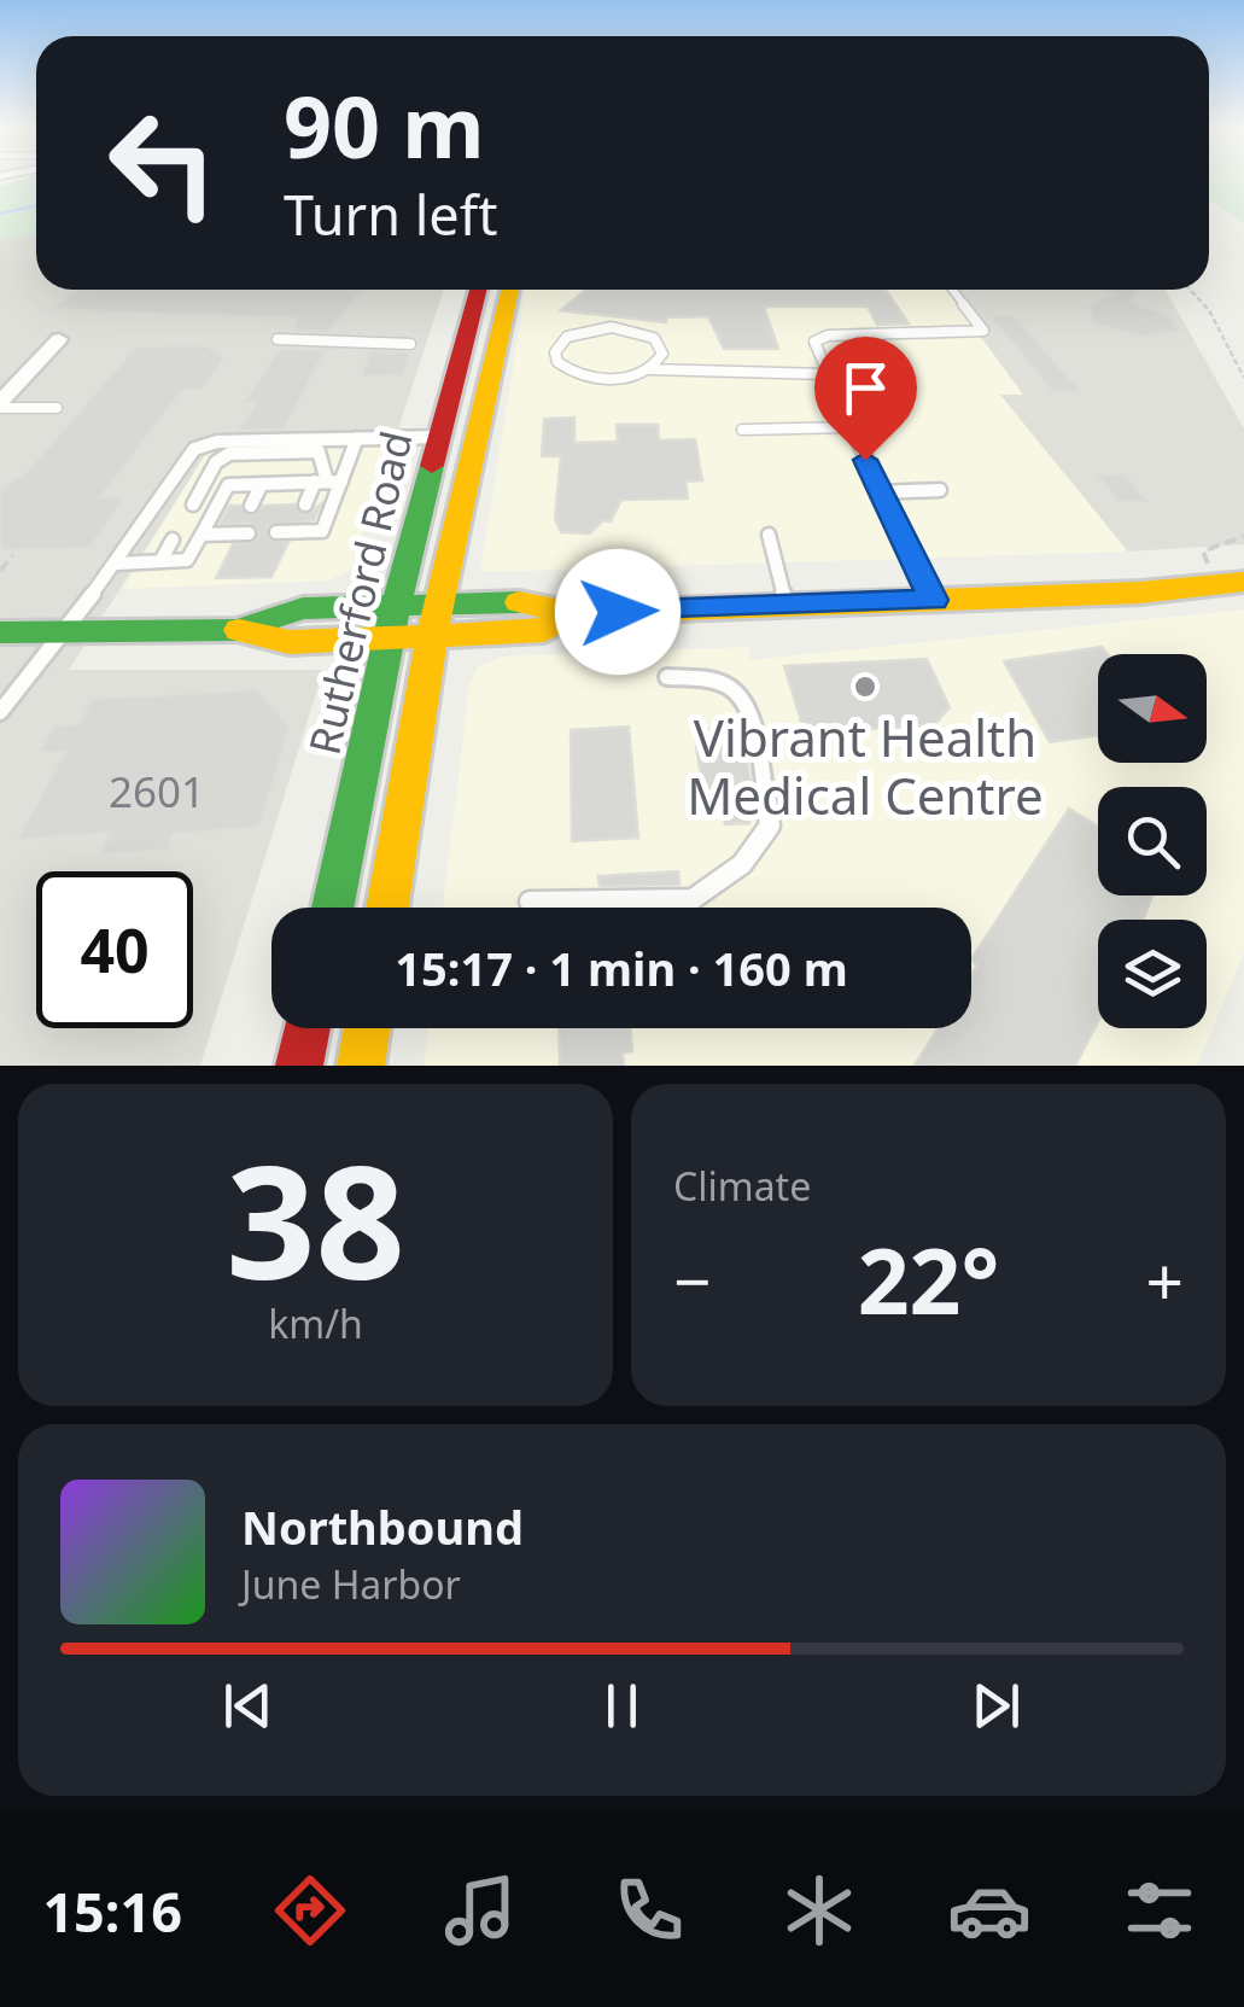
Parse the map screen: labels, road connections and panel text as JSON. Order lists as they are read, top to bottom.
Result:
{
  "streets": {
    "main road": ["Rutherford Road"]
  },
  "places": ["Vibrant Health Medical Centre"],
  "house_numbers": ["2601"],
  "north": "right",
  "page": {
    "turn": ["90 m", "Turn left"],
    "limit": "40",
    "trip": "15:17 · 1 min · 160 m",
    "tile": [
      ["38", "km/h"],
      "Climate"
    ],
    "heat": ["−", "22°", "+"],
    "song": ["Northbound", "June Harbor"],
    "tabs": "15:16"
  }
}
